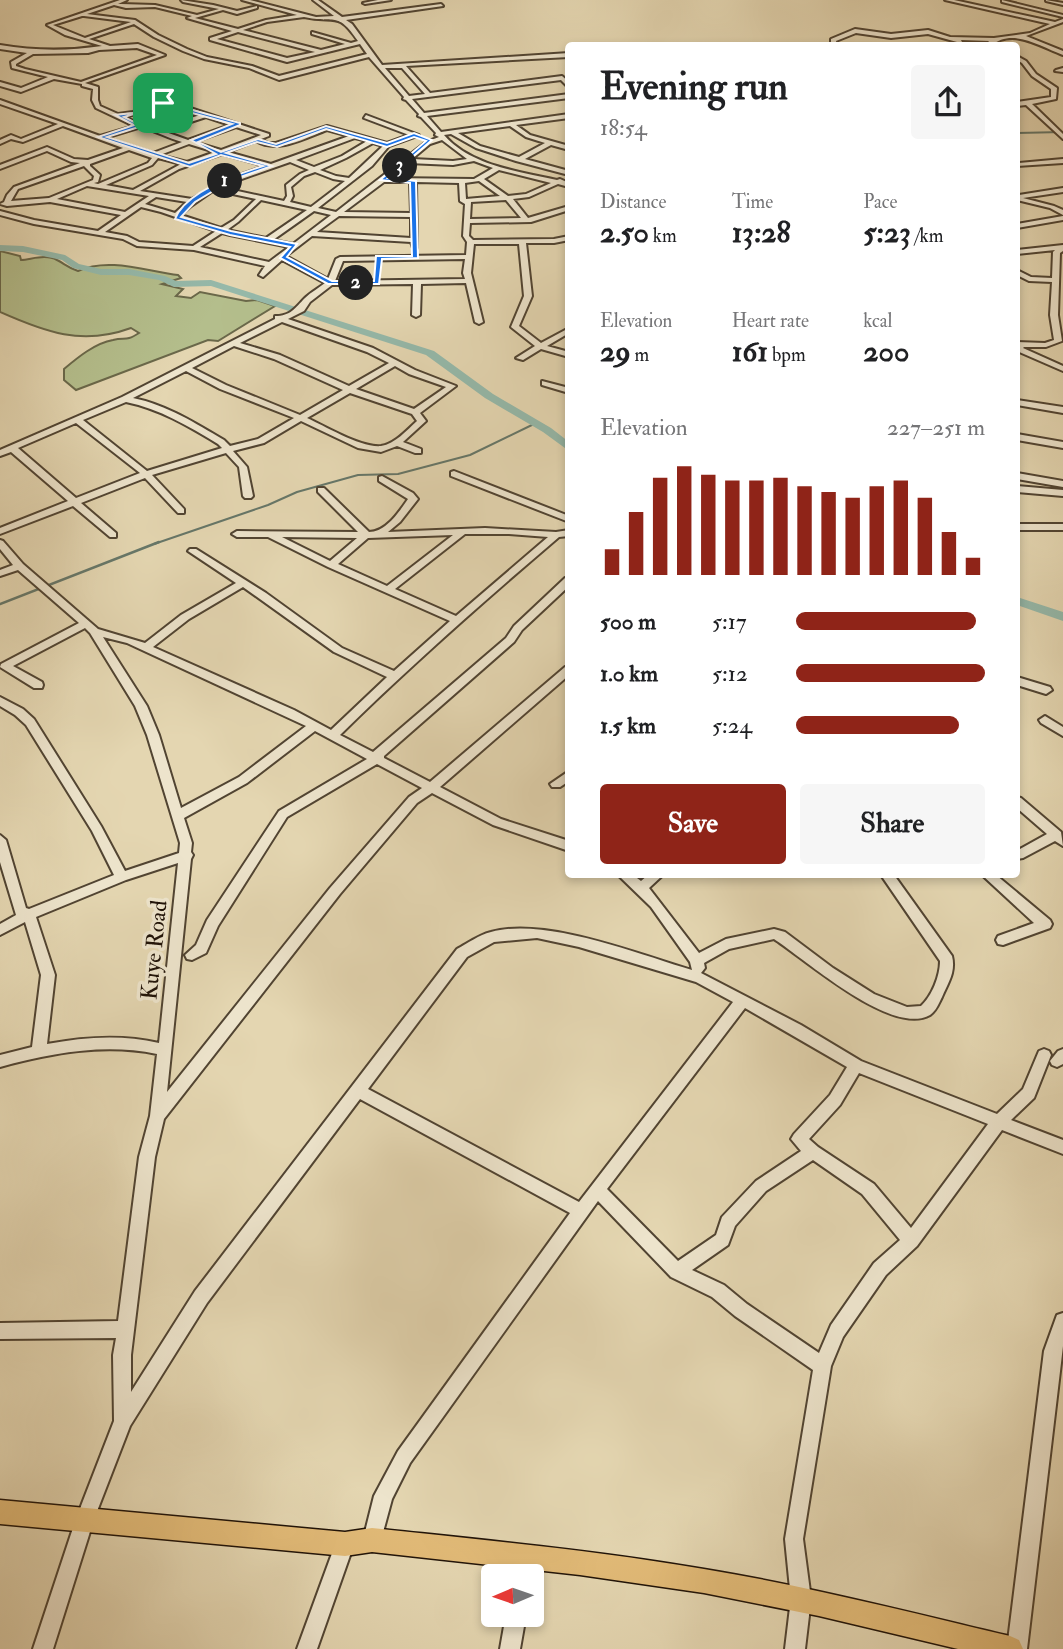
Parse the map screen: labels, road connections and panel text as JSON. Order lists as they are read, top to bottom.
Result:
{
  "streets": {
    "street": ["Kuye Road"]
  },
  "north": "left",
  "page": {
    "heading": ["Evening run", "18:54"],
    "pins": ["3", "1", "2"],
    "stats": [
      ["Distance", "2.50 km"],
      ["Time", "13:28"],
      ["Pace", "5:23 /km"],
      ["Elevation", "29 m"],
      ["Heart rate", "161 bpm"],
      ["kcal", "200"]
    ],
    "chart": ["Elevation", "227–251 m"],
    "list": [
      {
        "name": "500 m",
        "note": "5:17"
      },
      {
        "name": "1.0 km",
        "note": "5:12"
      },
      {
        "name": "1.5 km",
        "note": "5:24"
      }
    ],
    "buttons": ["Save", "Share"]
  }
}
